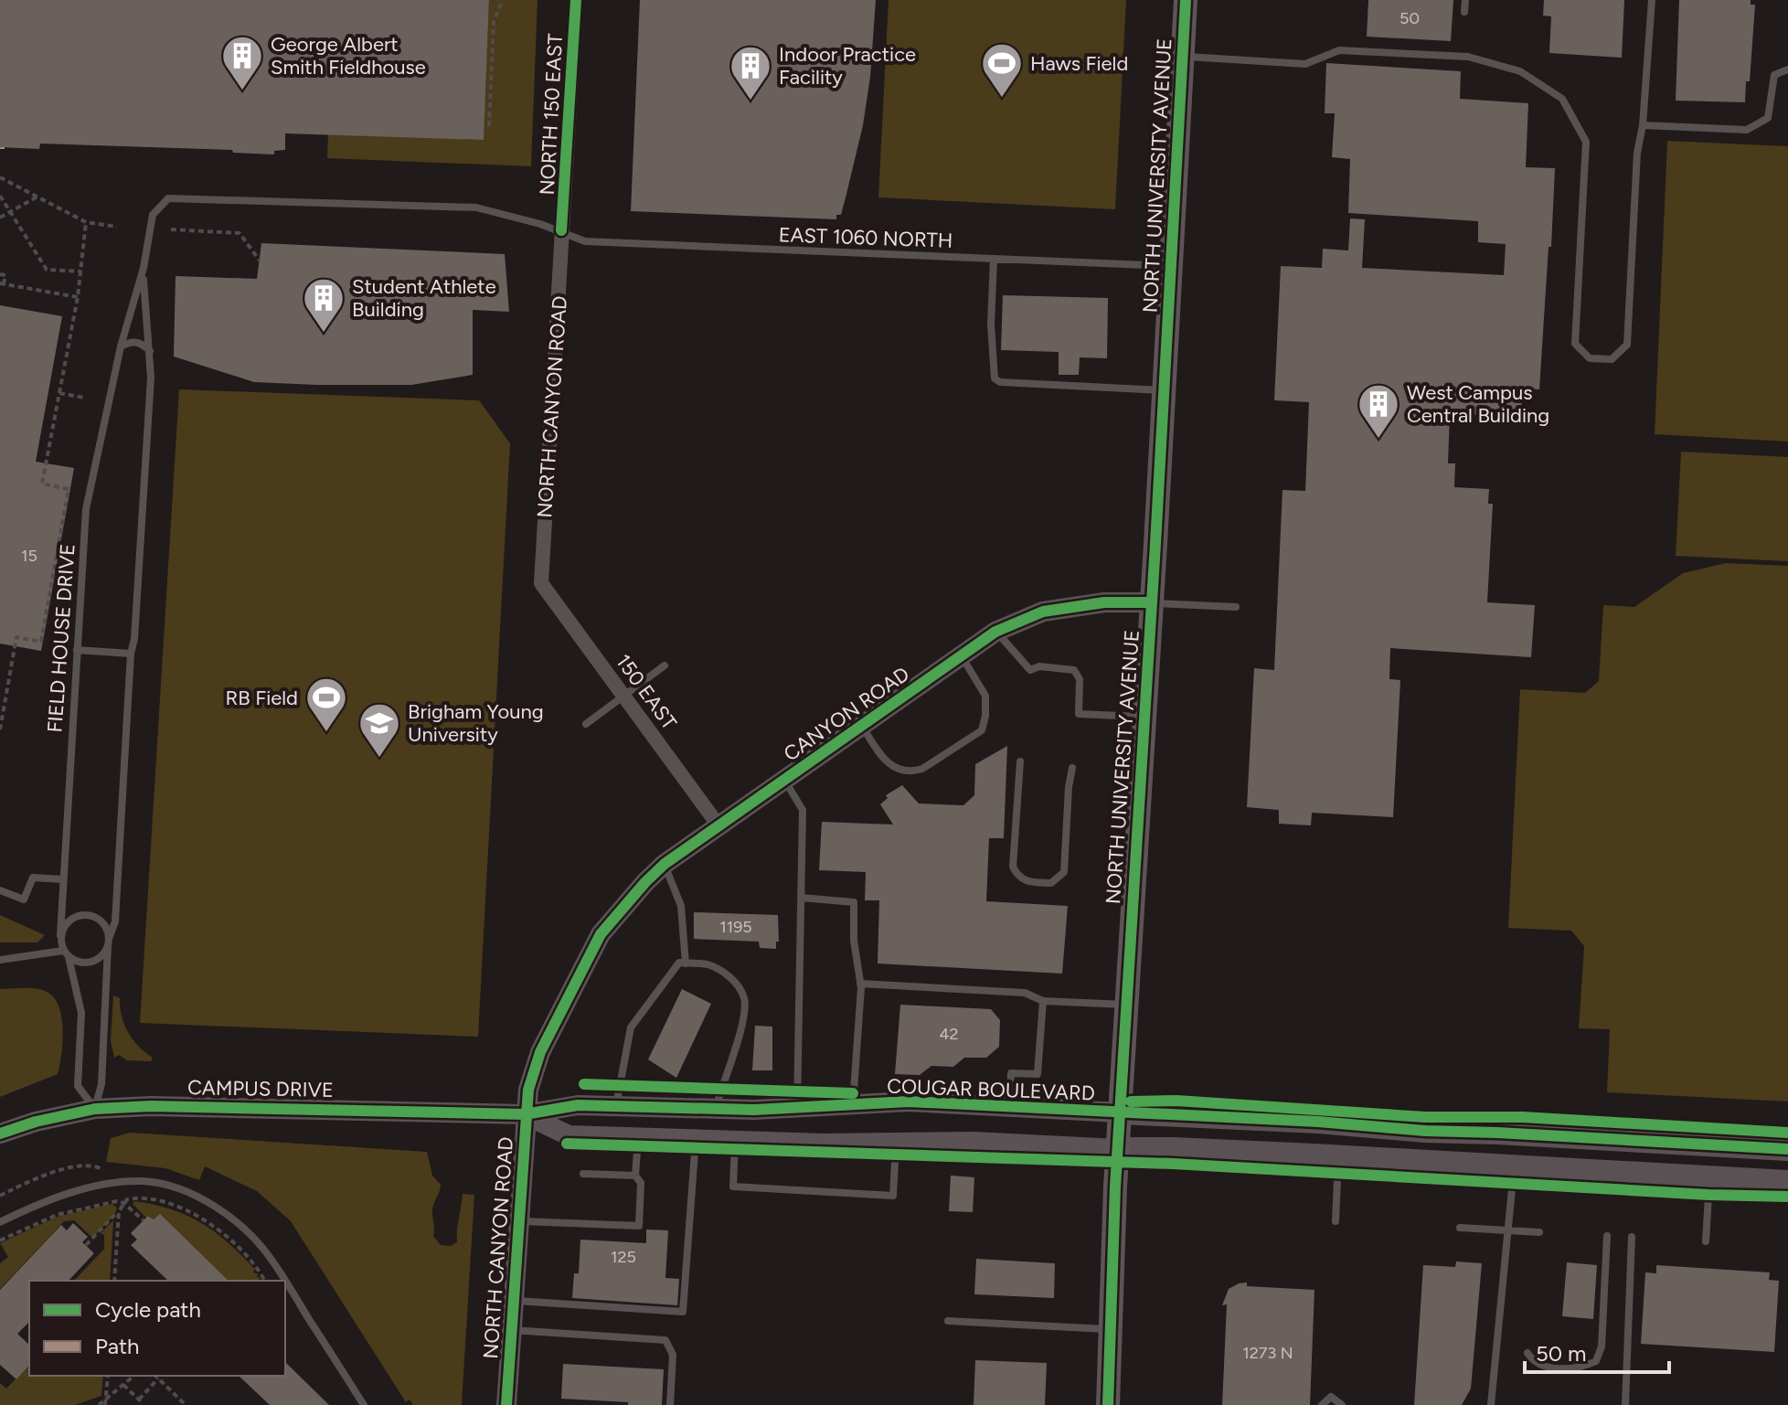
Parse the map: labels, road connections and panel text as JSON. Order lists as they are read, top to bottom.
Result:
{
  "streets": {
    "highway": ["NORTH UNIVERSITY AVENUE"],
    "main road": [
      "NORTH CANYON ROAD",
      "CANYON ROAD",
      "CAMPUS DRIVE",
      "COUGAR BOULEVARD"
    ],
    "street": ["NORTH 150 EAST", "150 EAST"],
    "lane": ["EAST 1060 NORTH", "FIELD HOUSE DRIVE"]
  },
  "crossings": [
    ["NORTH 150 EAST", "EAST 1060 NORTH"],
    ["NORTH 150 EAST", "NORTH CANYON ROAD"],
    ["NORTH 150 EAST", "FIELD HOUSE DRIVE"],
    ["NORTH UNIVERSITY AVENUE", "EAST 1060 NORTH"],
    ["NORTH UNIVERSITY AVENUE", "CANYON ROAD"],
    ["NORTH UNIVERSITY AVENUE", "COUGAR BOULEVARD"],
    ["EAST 1060 NORTH", "NORTH CANYON ROAD"],
    ["EAST 1060 NORTH", "FIELD HOUSE DRIVE"],
    ["NORTH CANYON ROAD", "FIELD HOUSE DRIVE"],
    ["NORTH CANYON ROAD", "150 EAST"],
    ["NORTH CANYON ROAD", "CANYON ROAD"],
    ["NORTH CANYON ROAD", "CAMPUS DRIVE"],
    ["NORTH CANYON ROAD", "COUGAR BOULEVARD"],
    ["FIELD HOUSE DRIVE", "CAMPUS DRIVE"],
    ["150 EAST", "CANYON ROAD"],
    ["CAMPUS DRIVE", "COUGAR BOULEVARD"]
  ],
  "places": {
    "building": [
      "George Albert Smith Fieldhouse",
      "Indoor Practice Facility",
      "Student Athlete Building",
      "West Campus Central Building"
    ],
    "sports": ["Haws Field", "RB Field"],
    "school or university": ["Brigham Young University"]
  },
  "house_numbers": [
    "50",
    "15",
    "1195",
    "42",
    "125",
    "1273 N"
  ],
  "legend": ["Cycle path", "Path"],
  "scale_bar": "50 m"
}
